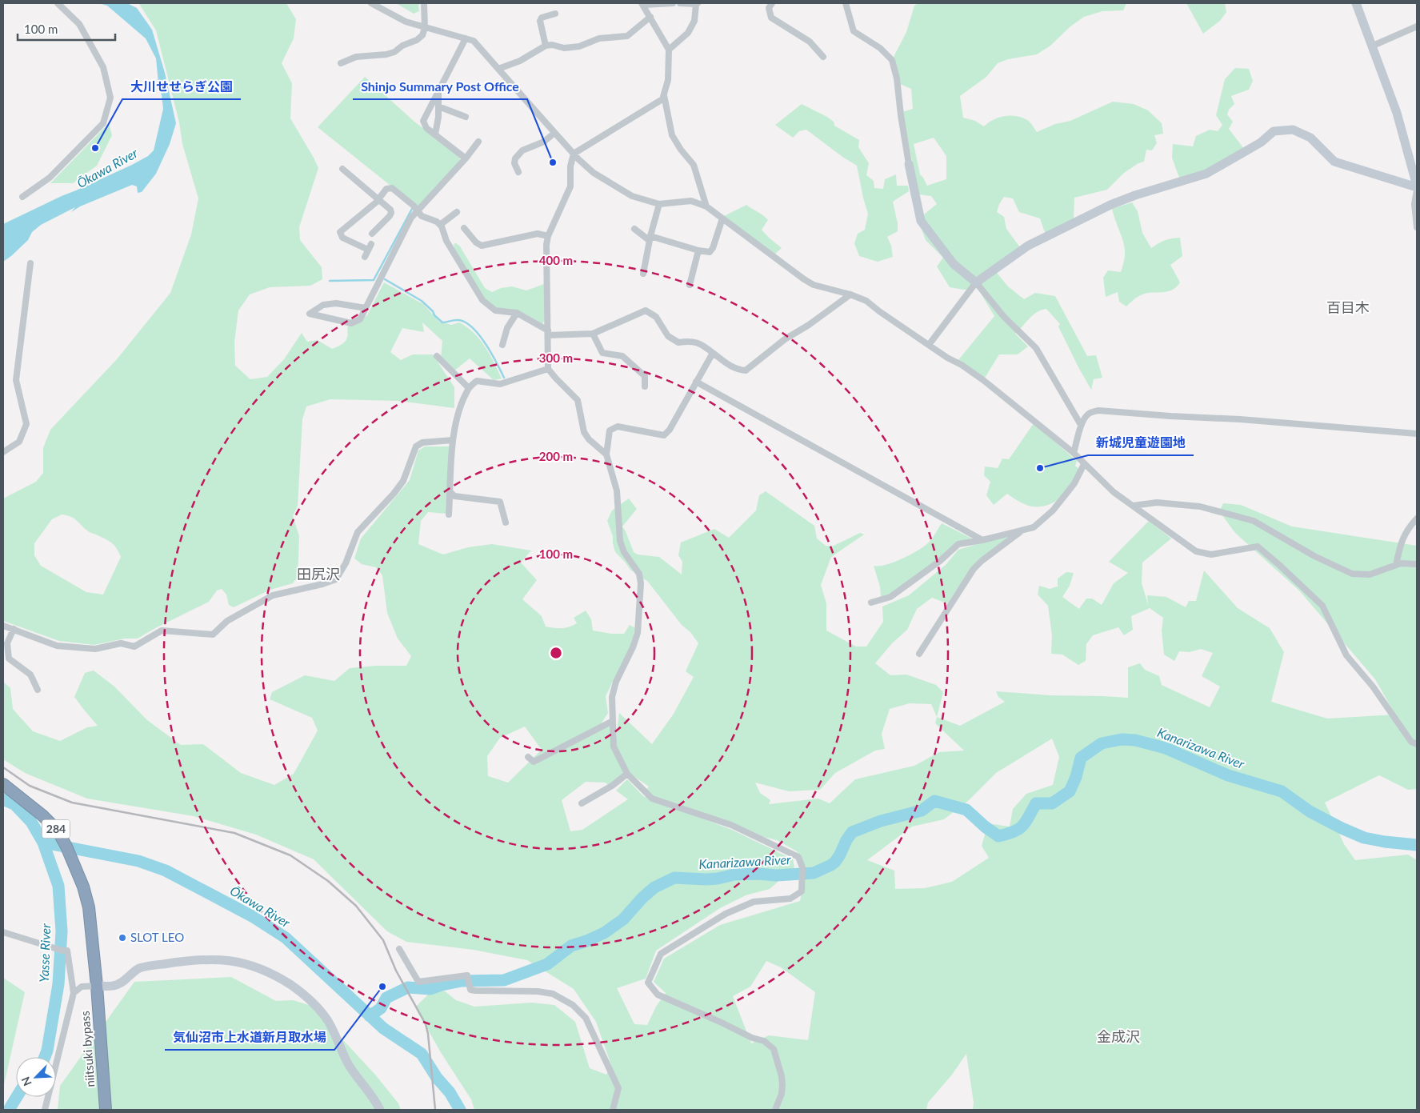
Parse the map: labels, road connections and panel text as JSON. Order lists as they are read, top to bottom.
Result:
{
  "streets": {
    "highway": ["284", "niitsuki bypass"]
  },
  "crossings": [
    ["284", "niitsuki bypass"]
  ],
  "districts": ["百目木", "田尻沢", "金成沢"],
  "water": ["Ōkawa River", "Kanarizawa River", "Yasse River"],
  "places": [
    "大川せせらぎ公園",
    "Shinjo Summary Post Office",
    "新城児童遊園地",
    "SLOT LEO",
    "気仙沼市上水道新月取水場"
  ],
  "scale_bar": "100 m",
  "north": "bottom left",
  "rings": [
    "400 m",
    "300 m",
    "200 m",
    "100 m"
  ]
}
